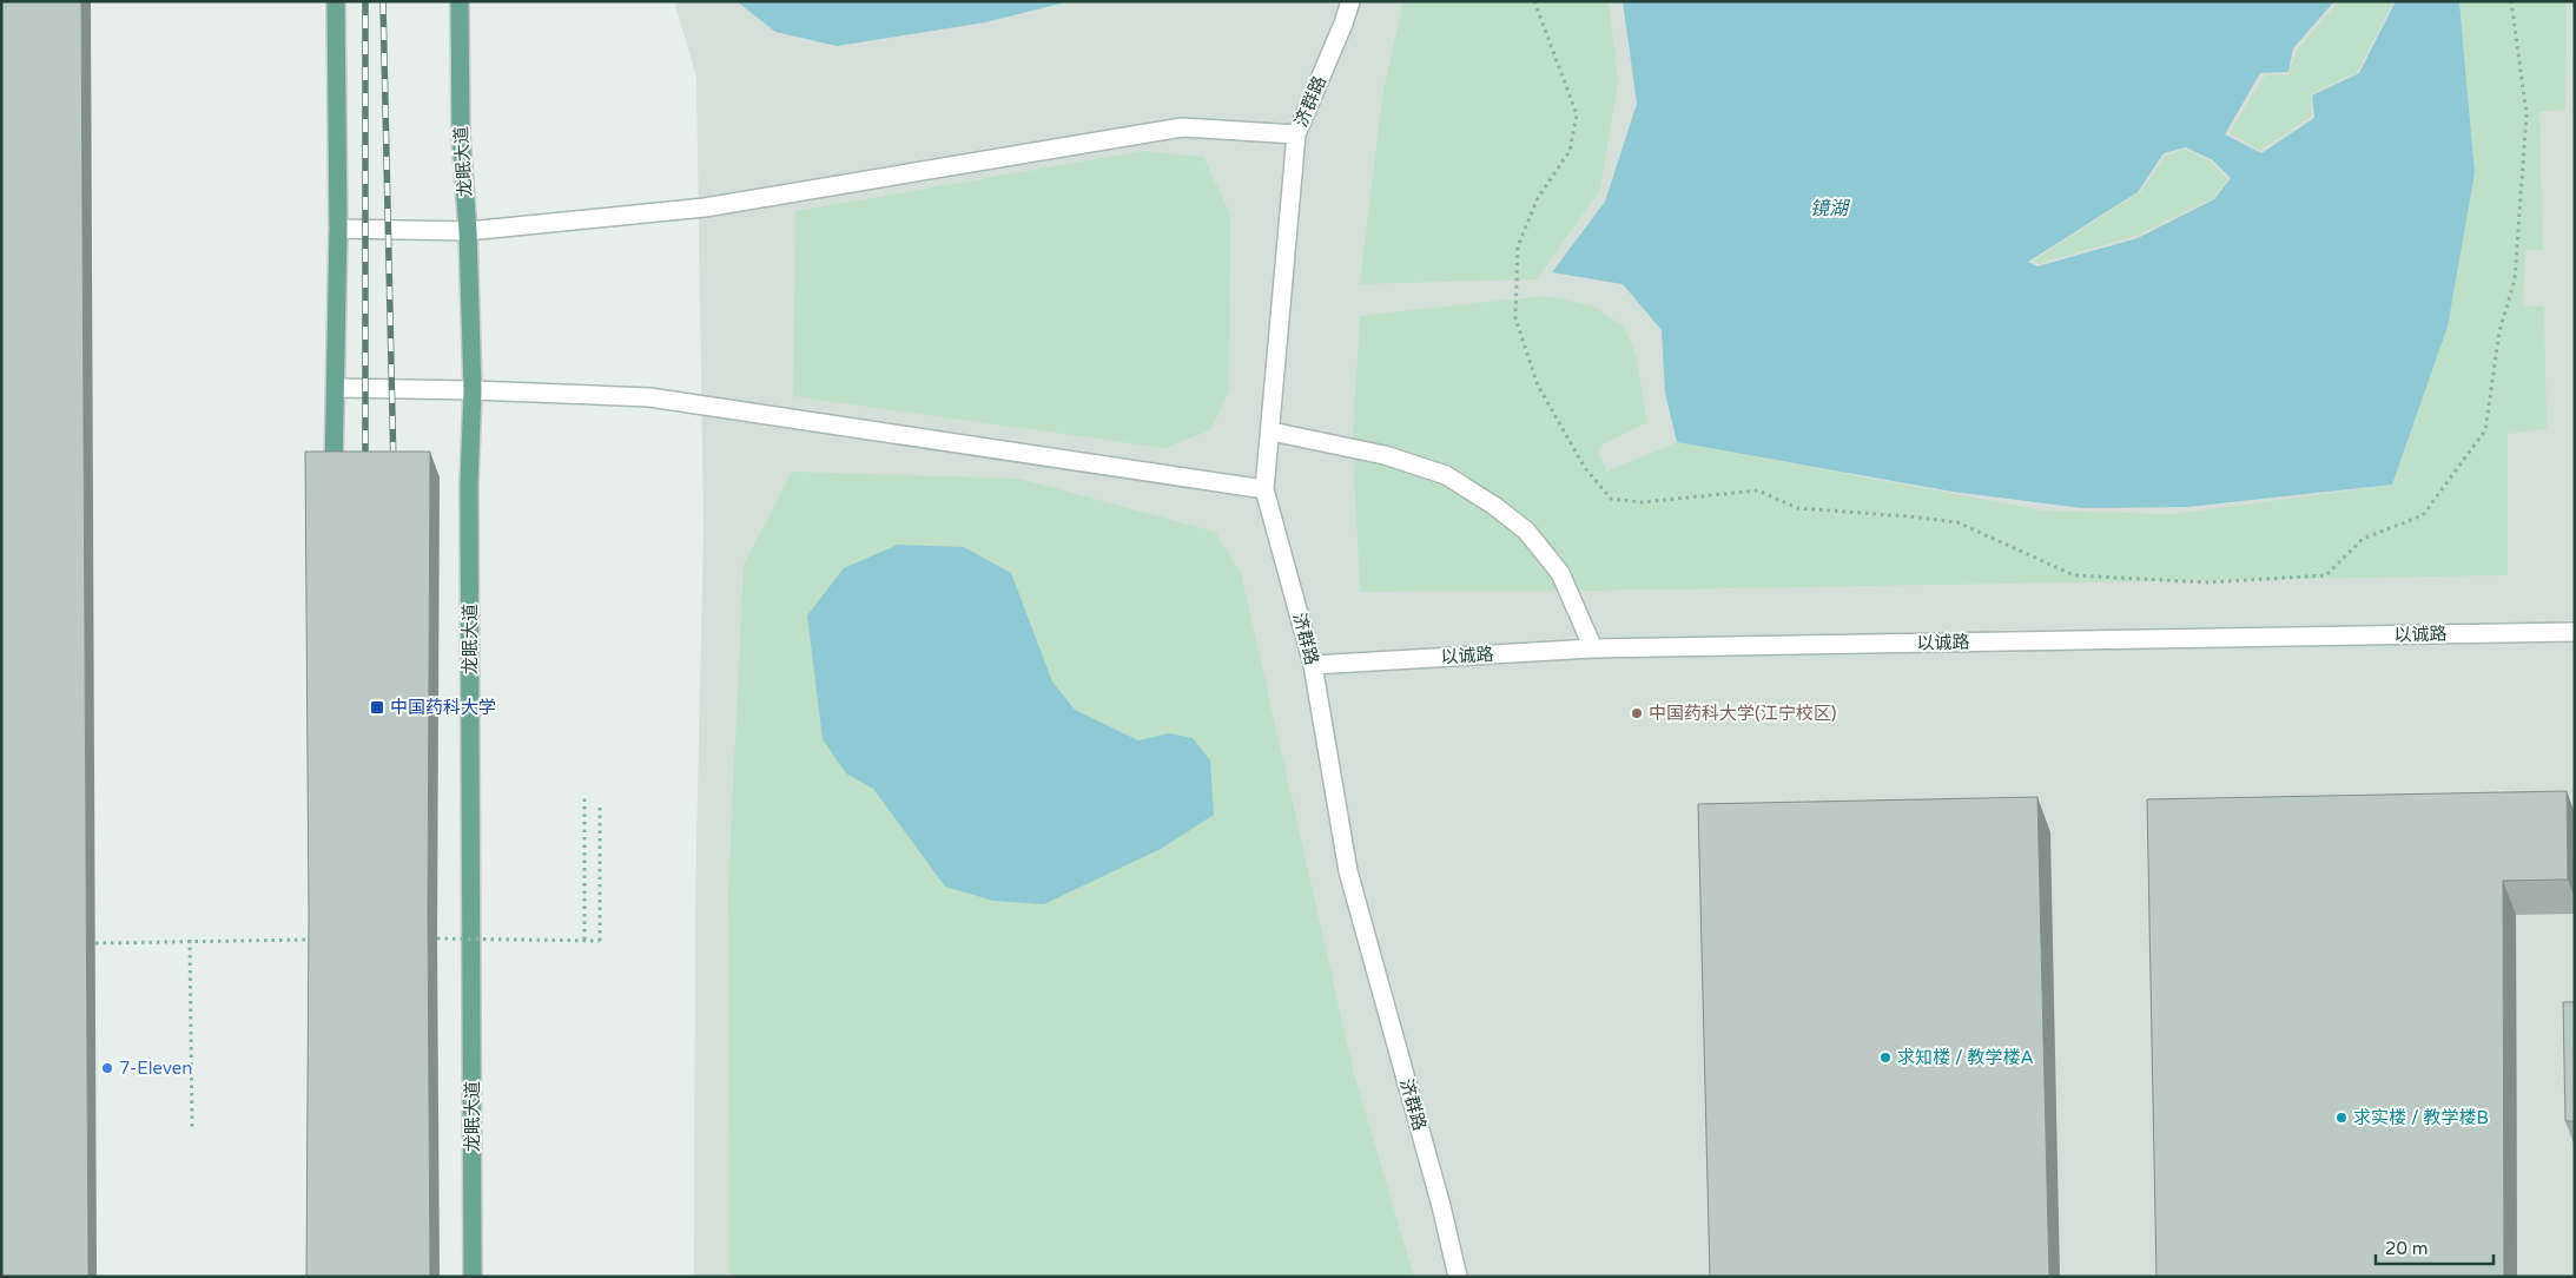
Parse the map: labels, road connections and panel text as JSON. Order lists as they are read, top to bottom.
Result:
{
  "streets": {
    "main road": ["龙眠大道"],
    "street": ["济群路", "以诚路"]
  },
  "crossings": [
    ["济群路", "以诚路"]
  ],
  "water": ["镜湖"],
  "places": {
    "transit": ["中国药科大学"],
    "other": [
      "中国药科大学(江宁校区)",
      "求知楼 / 教学楼A",
      "7-Eleven",
      "求实楼 / 教学楼B"
    ]
  },
  "scale_bar": "20 m"
}
